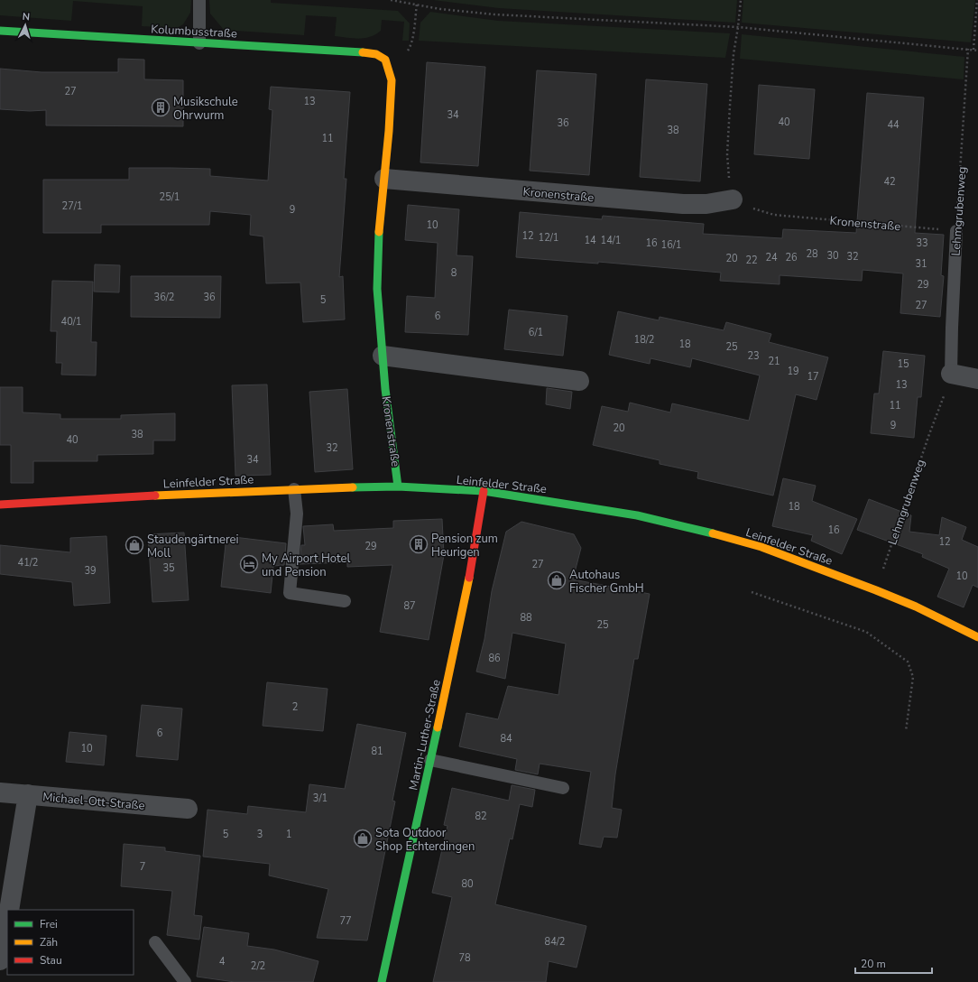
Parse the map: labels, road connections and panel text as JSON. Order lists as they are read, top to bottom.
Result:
{
  "streets": {
    "street": [
      "Kolumbusstraße",
      "Kronenstraße",
      "Leinfelder Straße",
      "Martin-Luther-Straße",
      "Michael-Ott-Straße"
    ],
    "lane": ["Lehmgrubenweg"]
  },
  "crossings": [
    ["Kolumbusstraße", "Kronenstraße"],
    ["Kronenstraße", "Lehmgrubenweg"],
    ["Kronenstraße", "Leinfelder Straße"],
    ["Lehmgrubenweg", "Leinfelder Straße"],
    ["Leinfelder Straße", "Martin-Luther-Straße"]
  ],
  "places": {
    "building": ["Musikschule Ohrwurm", "Pension zum Heurigen"],
    "shop": ["Staudengärtnerei Moll", "Autohaus Fischer GmbH", "Sota Outdoor Shop Echterdingen"],
    "hotel": ["My Airport Hotel und Pension"]
  },
  "house_numbers": [
    "27",
    "13",
    "34",
    "40",
    "36",
    "44",
    "38",
    "11",
    "42",
    "25/1",
    "27/1",
    "9",
    "10",
    "12",
    "12/1",
    "14",
    "14/1",
    "16",
    "33",
    "16/1",
    "28",
    "30",
    "32",
    "24",
    "26",
    "20",
    "22",
    "31",
    "8",
    "29",
    "36/2",
    "36",
    "5",
    "27",
    "6",
    "40/1",
    "6/1",
    "18/2",
    "18",
    "25",
    "23",
    "21",
    "15",
    "19",
    "17",
    "13",
    "11",
    "9",
    "20",
    "38",
    "40",
    "32",
    "34",
    "18",
    "16",
    "12",
    "29",
    "41/2",
    "27",
    "35",
    "39",
    "10",
    "87",
    "88",
    "25",
    "86",
    "2",
    "6",
    "84",
    "10",
    "81",
    "3/1",
    "82",
    "5",
    "3",
    "1",
    "7",
    "80",
    "77",
    "84/2",
    "78",
    "4",
    "2/2"
  ],
  "legend": ["Frei", "Zäh", "Stau"],
  "scale_bar": "20 m",
  "north": "top"
}
